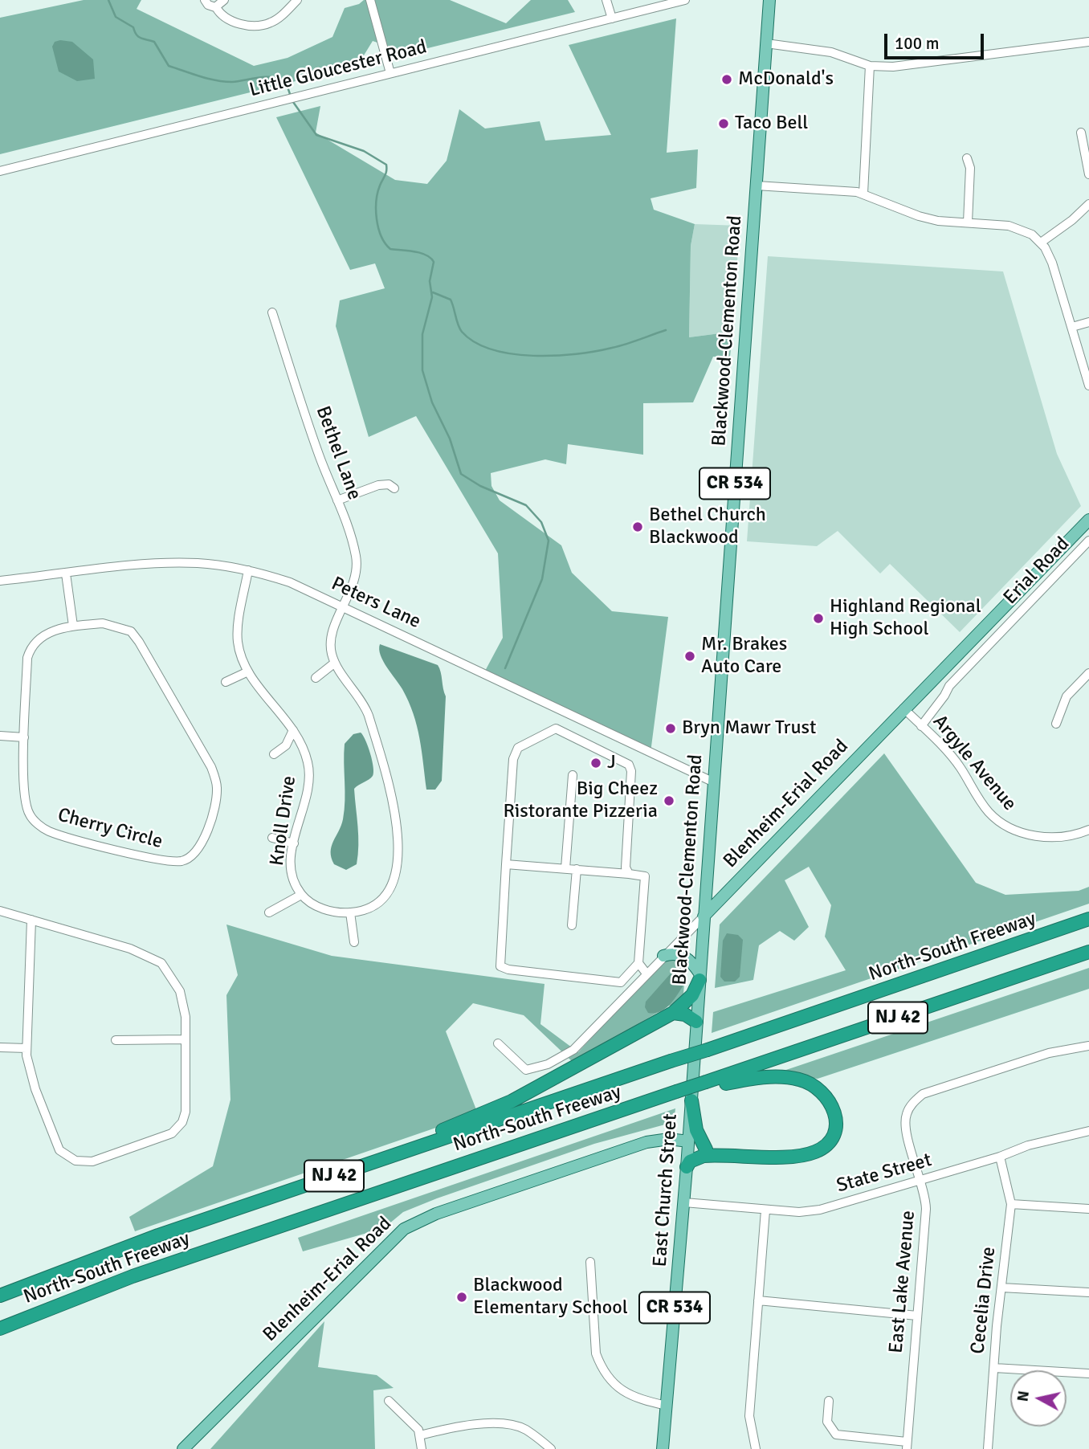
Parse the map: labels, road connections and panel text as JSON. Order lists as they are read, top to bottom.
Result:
{
  "streets": {
    "highway": ["North-South Freeway", "NJ 42"],
    "main road": [
      "Blackwood-Clementon Road",
      "CR 534",
      "Blenheim-Erial Road",
      "East Church Street"
    ],
    "street": [
      "Little Gloucester Road",
      "Bethel Lane",
      "Erial Road",
      "Peters Lane",
      "Argyle Avenue",
      "Knoll Drive",
      "Cherry Circle",
      "State Street",
      "East Lake Avenue",
      "Cecelia Drive"
    ]
  },
  "crossings": [
    ["Blackwood-Clementon Road", "Peters Lane"],
    ["Blackwood-Clementon Road", "Blenheim-Erial Road"],
    ["Blackwood-Clementon Road", "East Church Street"],
    ["Bethel Lane", "Peters Lane"],
    ["Erial Road", "Argyle Avenue"],
    ["Peters Lane", "Knoll Drive"],
    ["Argyle Avenue", "Blenheim-Erial Road"],
    ["Blenheim-Erial Road", "East Church Street"],
    ["State Street", "East Church Street"],
    ["State Street", "East Lake Avenue"],
    ["State Street", "Cecelia Drive"]
  ],
  "places": [
    "McDonald's",
    "Taco Bell",
    "Bethel Church Blackwood",
    "Highland Regional High School",
    "Mr. Brakes Auto Care",
    "Bryn Mawr Trust",
    "J",
    "Big Cheez Ristorante Pizzeria",
    "Blackwood Elementary School"
  ],
  "scale_bar": "100 m",
  "north": "left"
}
